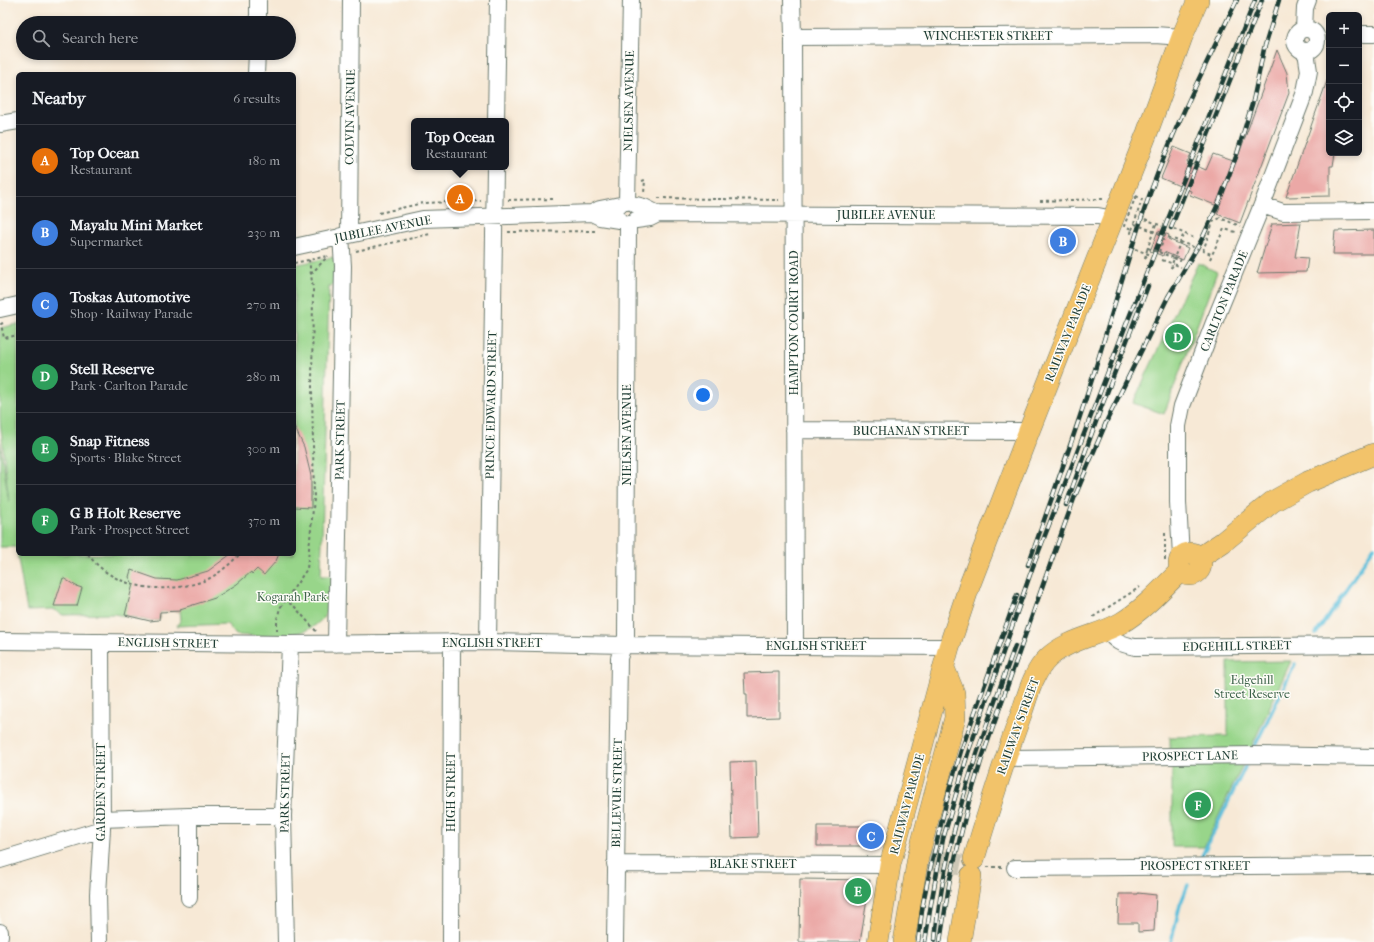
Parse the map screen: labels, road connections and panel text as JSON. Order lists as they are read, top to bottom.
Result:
{
  "streets": {
    "main road": ["RAILWAY PARADE", "RAILWAY STREET"],
    "street": [
      "WINCHESTER STREET",
      "NIELSEN AVENUE",
      "COLVIN AVENUE",
      "JUBILEE AVENUE",
      "CARLTON PARADE",
      "HAMPTON COURT ROAD",
      "PRINCE EDWARD STREET",
      "BUCHANAN STREET",
      "PARK STREET",
      "ENGLISH STREET",
      "EDGEHILL STREET",
      "PROSPECT LANE",
      "GARDEN STREET",
      "HIGH STREET",
      "BELLEVUE STREET",
      "BLAKE STREET",
      "PROSPECT STREET"
    ]
  },
  "crossings": [
    ["WINCHESTER STREET", "HAMPTON COURT ROAD"],
    ["WINCHESTER STREET", "RAILWAY PARADE"],
    ["NIELSEN AVENUE", "JUBILEE AVENUE"],
    ["NIELSEN AVENUE", "ENGLISH STREET"],
    ["NIELSEN AVENUE", "BELLEVUE STREET"],
    ["COLVIN AVENUE", "JUBILEE AVENUE"],
    ["COLVIN AVENUE", "PARK STREET"],
    ["JUBILEE AVENUE", "HAMPTON COURT ROAD"],
    ["JUBILEE AVENUE", "RAILWAY PARADE"],
    ["JUBILEE AVENUE", "PRINCE EDWARD STREET"],
    ["JUBILEE AVENUE", "PARK STREET"],
    ["CARLTON PARADE", "RAILWAY STREET"],
    ["HAMPTON COURT ROAD", "BUCHANAN STREET"],
    ["HAMPTON COURT ROAD", "ENGLISH STREET"],
    ["RAILWAY PARADE", "BUCHANAN STREET"],
    ["RAILWAY PARADE", "ENGLISH STREET"],
    ["RAILWAY PARADE", "BLAKE STREET"],
    ["PRINCE EDWARD STREET", "ENGLISH STREET"],
    ["PARK STREET", "ENGLISH STREET"],
    ["ENGLISH STREET", "GARDEN STREET"],
    ["ENGLISH STREET", "HIGH STREET"],
    ["ENGLISH STREET", "BELLEVUE STREET"],
    ["EDGEHILL STREET", "RAILWAY STREET"],
    ["RAILWAY STREET", "PROSPECT LANE"],
    ["BELLEVUE STREET", "BLAKE STREET"]
  ],
  "parks": ["Kogarah Park", "Edgehill Street Reserve"],
  "page": {
    "map_buttons": ["+", "−"],
    "search": "Search here",
    "heading": ["Nearby", "6 results"],
    "popup": ["Top Ocean", "Restaurant"],
    "list": [
      {
        "mark": "A",
        "name": "Top Ocean",
        "note": "Restaurant",
        "value": "180 m"
      },
      {
        "mark": "B",
        "name": "Mayalu Mini Market",
        "note": "Supermarket",
        "value": "230 m"
      },
      {
        "mark": "C",
        "name": "Toskas Automotive",
        "note": "Shop · Railway Parade",
        "value": "270 m"
      },
      {
        "mark": "D",
        "name": "Stell Reserve",
        "note": "Park · Carlton Parade",
        "value": "280 m"
      },
      {
        "mark": "E",
        "name": "Snap Fitness",
        "note": "Sports · Blake Street",
        "value": "300 m"
      },
      {
        "mark": "F",
        "name": "G B Holt Reserve",
        "note": "Park · Prospect Street",
        "value": "370 m"
      }
    ],
    "pins": [
      "A",
      "B",
      "D",
      "F",
      "C",
      "E"
    ]
  }
}
